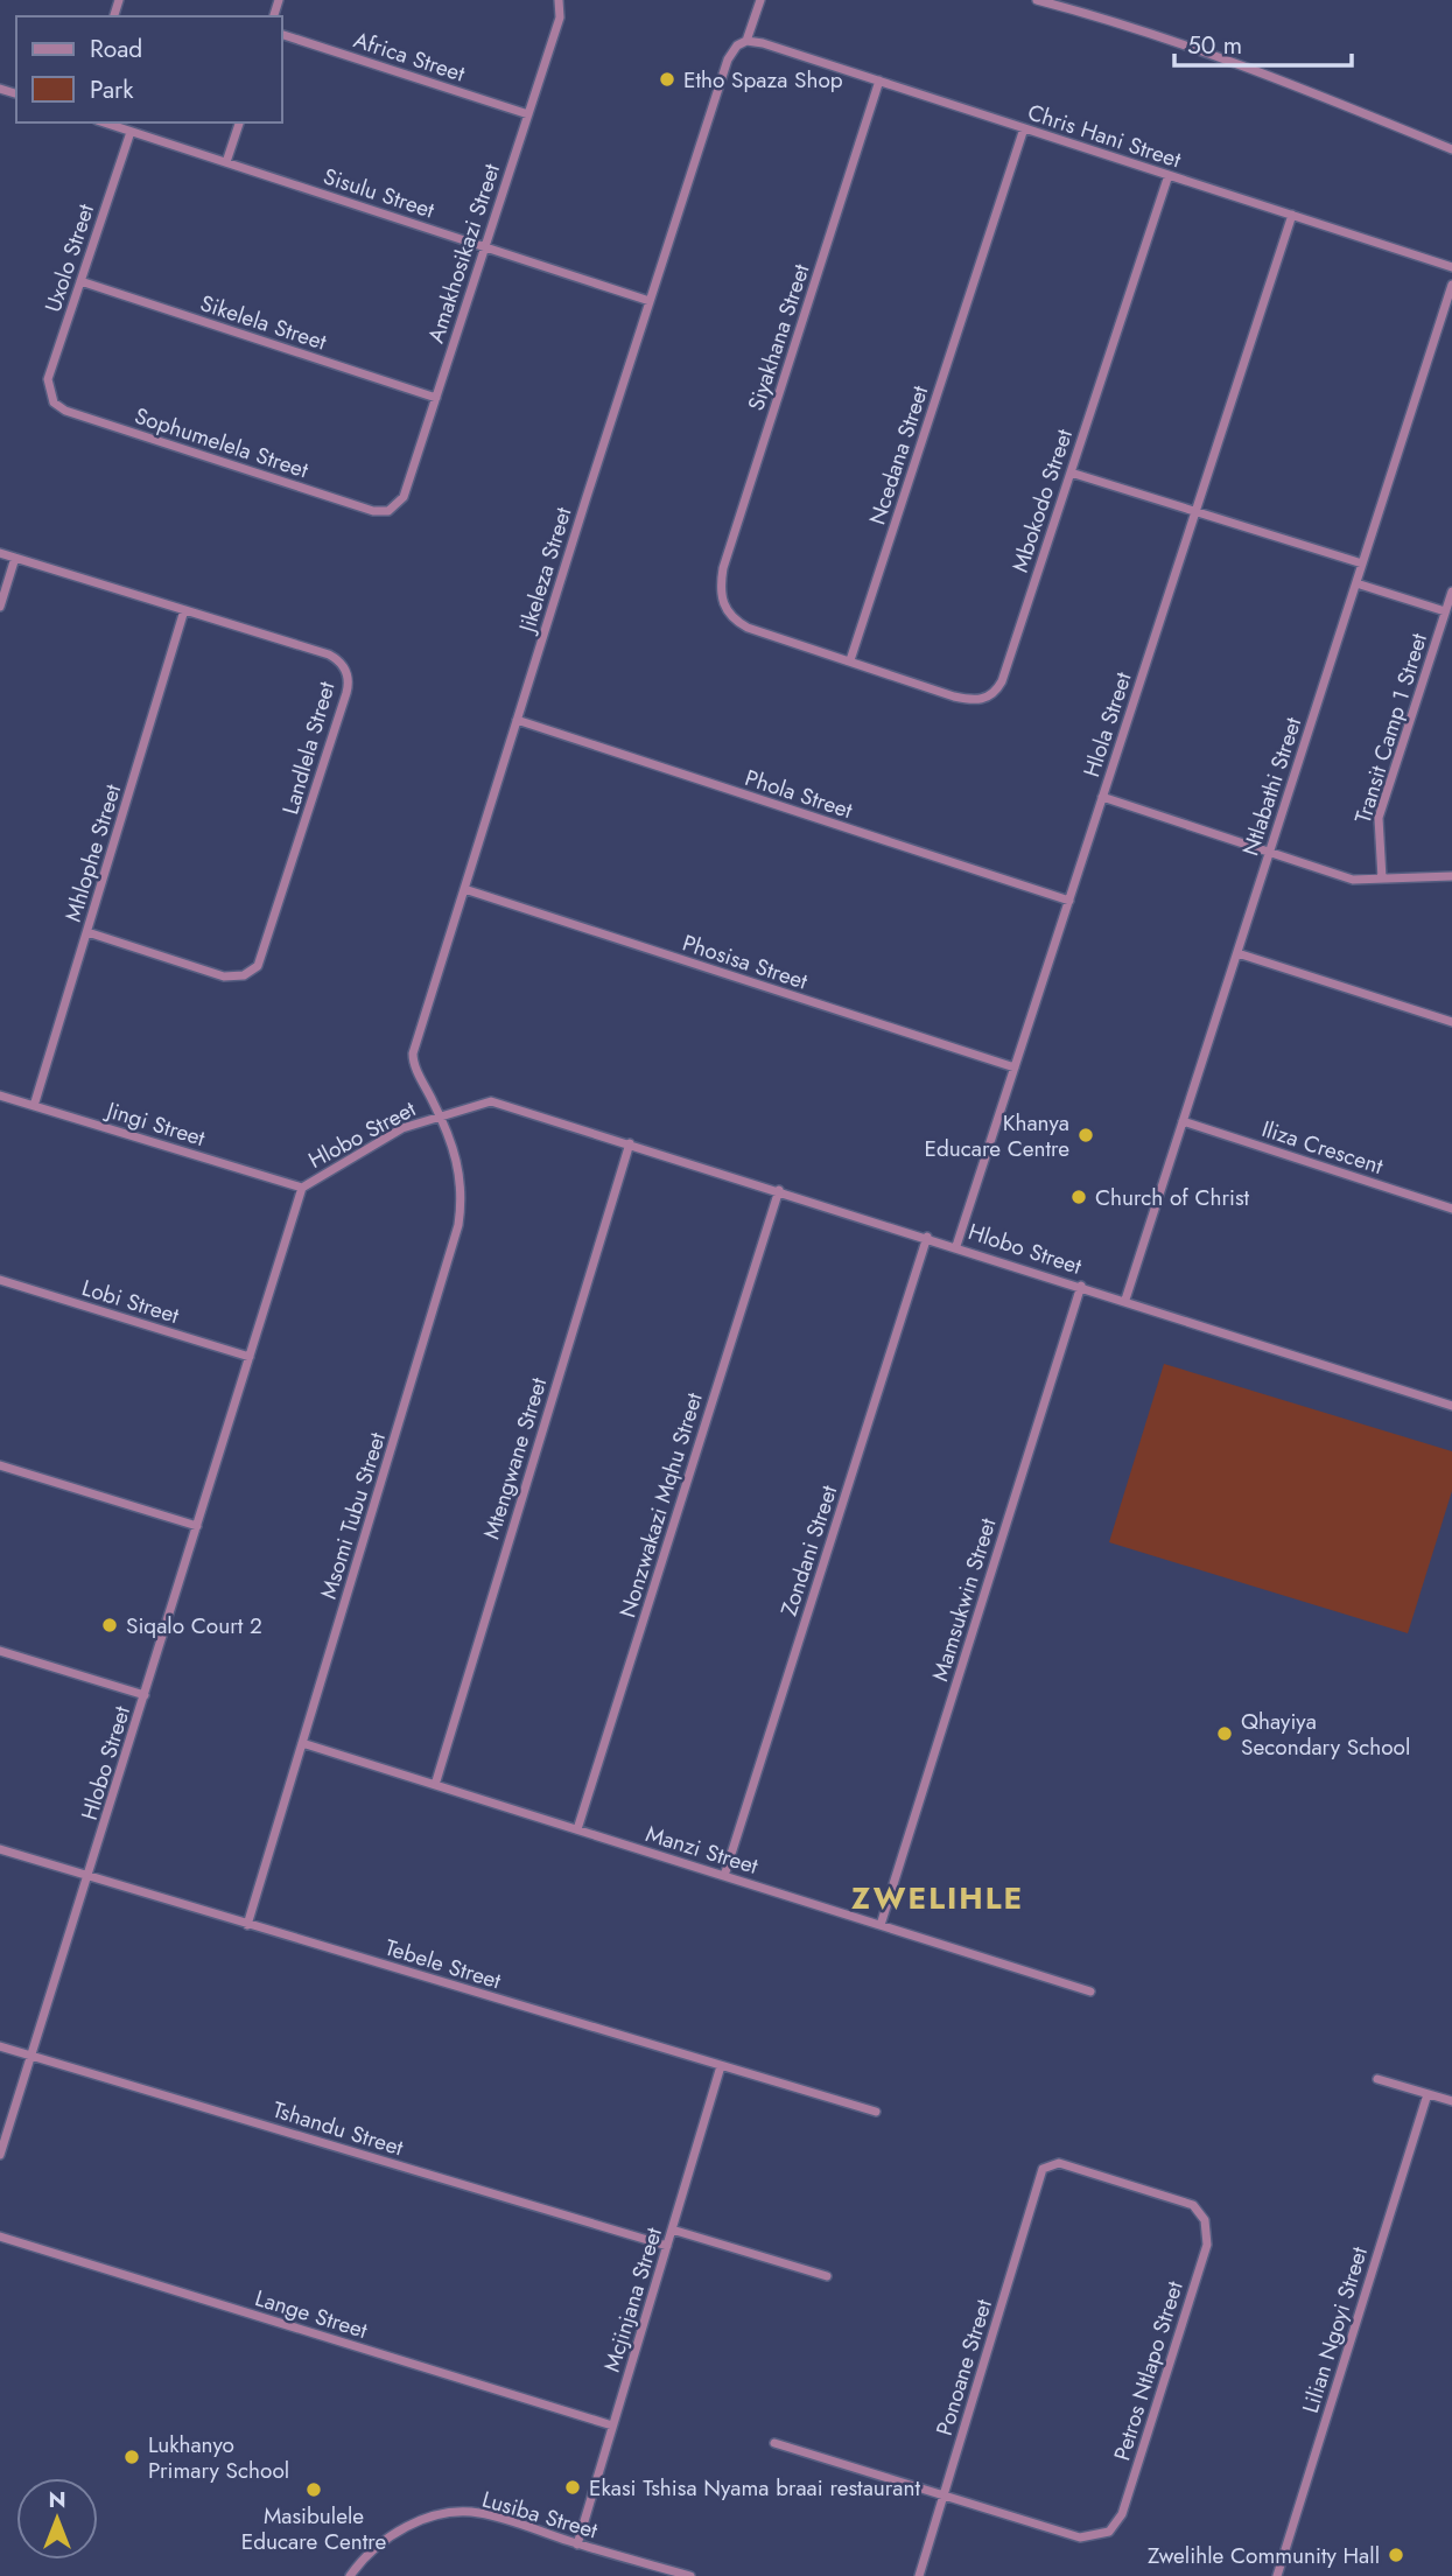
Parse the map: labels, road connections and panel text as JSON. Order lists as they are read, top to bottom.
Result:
{
  "streets": {
    "street": [
      "Africa Street",
      "Chris Hani Street",
      "Sisulu Street",
      "Amakhosikazi Street",
      "Uxolo Street",
      "Sikelela Street",
      "Siyakhana Street",
      "Sophumelela Street",
      "Ncedana Street",
      "Mbokodo Street",
      "Jikeleza Street",
      "Hlola Street",
      "Transit Camp 1 Street",
      "Landlela Street",
      "Ntlabathi Street",
      "Phola Street",
      "Mhlophe Street",
      "Phosisa Street",
      "Jingi Street",
      "Hlobo Street",
      "Iliza Crescent",
      "Lobi Street",
      "Mtengwane Street",
      "Nonzwakazi Mqhu Street",
      "Msomi Tubu Street",
      "Zondani Street",
      "Mamsukwin Street",
      "Manzi Street",
      "Tebele Street",
      "Tshandu Street",
      "Mcjinjana Street",
      "Lange Street",
      "Lilian Ngoyi Street",
      "Ponoane Street",
      "Petros Ntlapo Street",
      "Lusiba Street"
    ]
  },
  "crossings": [
    ["Africa Street", "Amakhosikazi Street"],
    ["Chris Hani Street", "Siyakhana Street"],
    ["Chris Hani Street", "Ncedana Street"],
    ["Chris Hani Street", "Mbokodo Street"],
    ["Chris Hani Street", "Jikeleza Street"],
    ["Chris Hani Street", "Hlola Street"],
    ["Sisulu Street", "Amakhosikazi Street"],
    ["Sisulu Street", "Uxolo Street"],
    ["Sisulu Street", "Jikeleza Street"],
    ["Amakhosikazi Street", "Sikelela Street"],
    ["Amakhosikazi Street", "Sophumelela Street"],
    ["Uxolo Street", "Sikelela Street"],
    ["Uxolo Street", "Sophumelela Street"],
    ["Siyakhana Street", "Ncedana Street"],
    ["Siyakhana Street", "Mbokodo Street"],
    ["Ncedana Street", "Mbokodo Street"],
    ["Jikeleza Street", "Phola Street"],
    ["Jikeleza Street", "Phosisa Street"],
    ["Jikeleza Street", "Hlobo Street"],
    ["Jikeleza Street", "Msomi Tubu Street"],
    ["Hlola Street", "Phola Street"],
    ["Hlola Street", "Phosisa Street"],
    ["Hlola Street", "Hlobo Street"],
    ["Landlela Street", "Mhlophe Street"],
    ["Ntlabathi Street", "Hlobo Street"],
    ["Ntlabathi Street", "Iliza Crescent"],
    ["Mhlophe Street", "Jingi Street"],
    ["Jingi Street", "Hlobo Street"],
    ["Hlobo Street", "Lobi Street"],
    ["Hlobo Street", "Mtengwane Street"],
    ["Hlobo Street", "Nonzwakazi Mqhu Street"],
    ["Hlobo Street", "Msomi Tubu Street"],
    ["Hlobo Street", "Zondani Street"],
    ["Hlobo Street", "Mamsukwin Street"],
    ["Hlobo Street", "Tebele Street"],
    ["Hlobo Street", "Tshandu Street"],
    ["Mtengwane Street", "Manzi Street"],
    ["Nonzwakazi Mqhu Street", "Manzi Street"],
    ["Msomi Tubu Street", "Manzi Street"],
    ["Msomi Tubu Street", "Tebele Street"],
    ["Zondani Street", "Manzi Street"],
    ["Mamsukwin Street", "Manzi Street"],
    ["Tebele Street", "Mcjinjana Street"],
    ["Tshandu Street", "Mcjinjana Street"],
    ["Mcjinjana Street", "Lange Street"],
    ["Mcjinjana Street", "Lusiba Street"],
    ["Ponoane Street", "Petros Ntlapo Street"]
  ],
  "districts": ["ZWELIHLE"],
  "places": [
    "Etho Spaza Shop",
    "Khanya Educare Centre",
    "Church of Christ",
    "Siqalo Court 2",
    "Qhayiya Secondary School",
    "Lukhanyo Primary School",
    "Ekasi Tshisa Nyama braai restaurant",
    "Masibulele Educare Centre",
    "Zwelihle Community Hall"
  ],
  "legend": ["Road", "Park"],
  "scale_bar": "50 m",
  "north": "top"
}
